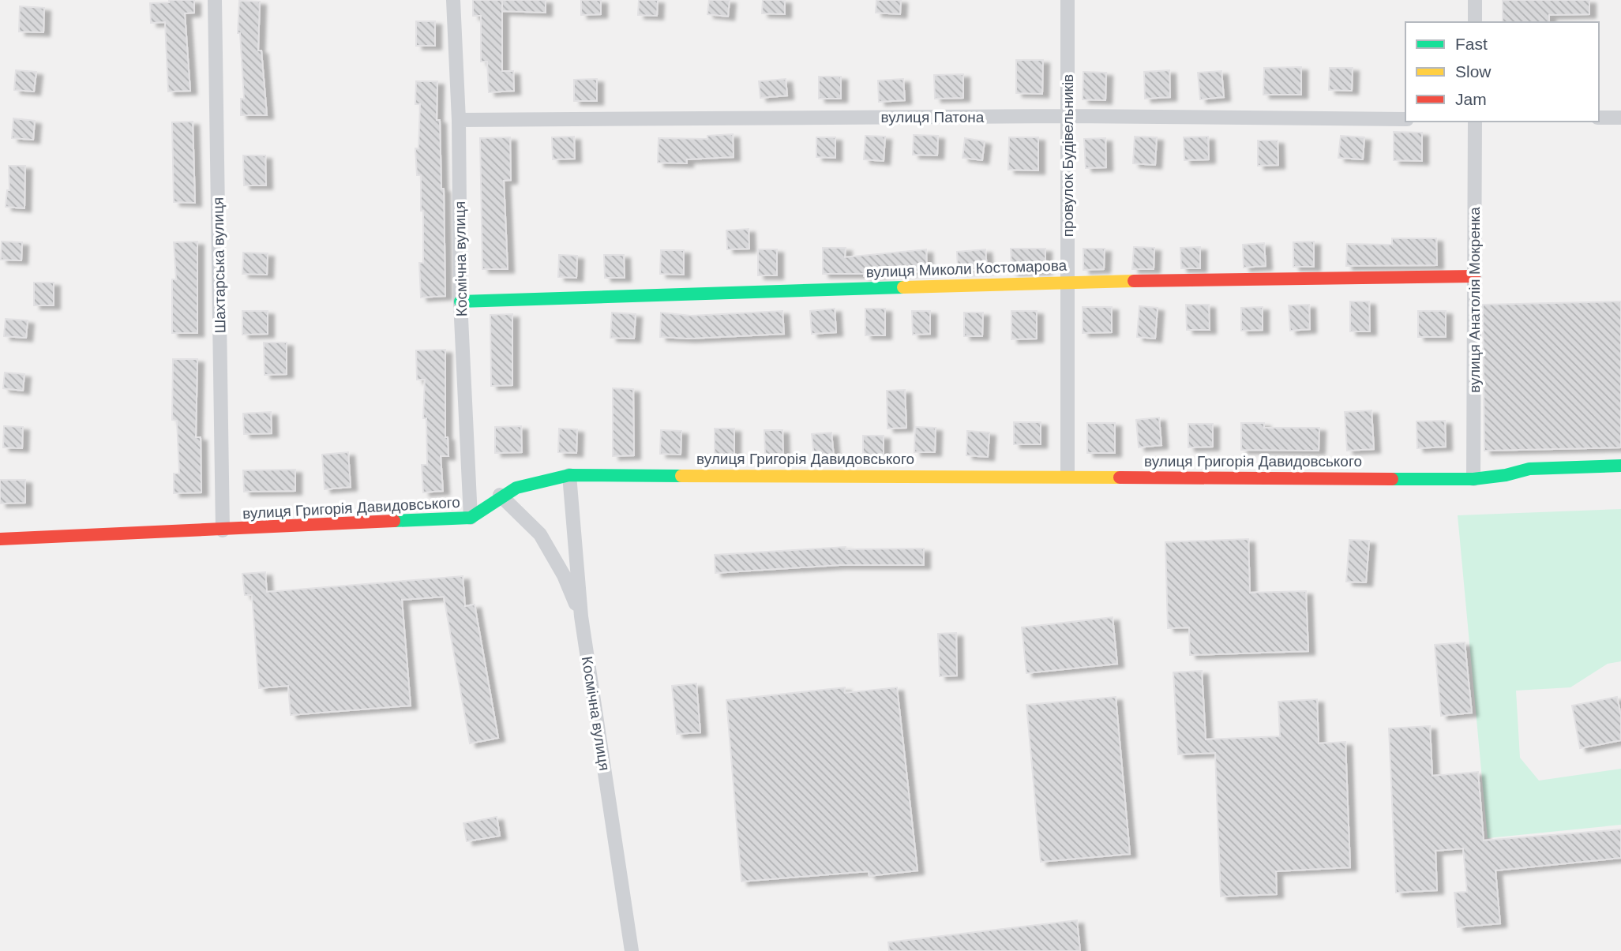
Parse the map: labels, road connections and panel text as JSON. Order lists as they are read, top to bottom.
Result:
{
  "streets": {
    "street": [
      "вулиця Патона",
      "провулок Будівельників",
      "Космічна вулиця",
      "Шахтарська вулиця",
      "вулиця Миколи Костомарова",
      "вулиця Анатолія Мокренка",
      "вулиця Григорія Давидовського"
    ]
  },
  "crossings": [
    ["вулиця Патона", "провулок Будівельників"],
    ["вулиця Патона", "Космічна вулиця"],
    ["провулок Будівельників", "вулиця Миколи Костомарова"],
    ["провулок Будівельників", "вулиця Григорія Давидовського"],
    ["Космічна вулиця", "вулиця Миколи Костомарова"],
    ["Космічна вулиця", "вулиця Григорія Давидовського"],
    ["Шахтарська вулиця", "вулиця Григорія Давидовського"],
    ["вулиця Миколи Костомарова", "вулиця Анатолія Мокренка"],
    ["вулиця Анатолія Мокренка", "вулиця Григорія Давидовського"]
  ],
  "legend": ["Fast", "Slow", "Jam"]
}
